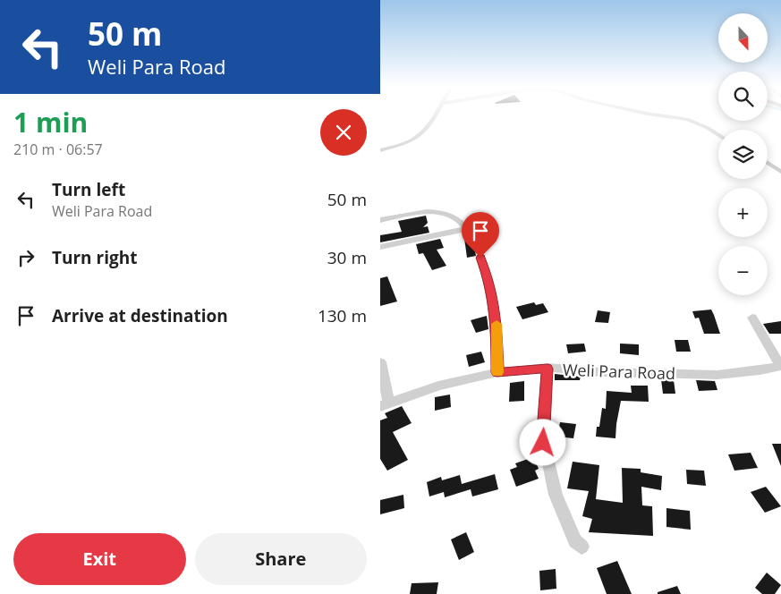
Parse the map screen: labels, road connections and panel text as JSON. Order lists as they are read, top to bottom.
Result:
{
  "streets": {
    "street": ["Weli Para Road"]
  },
  "north": "bottom",
  "page": {
    "turn": ["50 m", "Weli Para Road"],
    "map_buttons": ["+", "−"],
    "heading": ["1 min", "210 m · 06:57"],
    "list": [
      {
        "name": "Turn left",
        "note": "Weli Para Road",
        "value": "50 m"
      },
      {
        "name": "Turn right",
        "value": "30 m"
      },
      {
        "name": "Arrive at destination",
        "value": "130 m"
      }
    ],
    "buttons": ["Exit", "Share"]
  }
}
